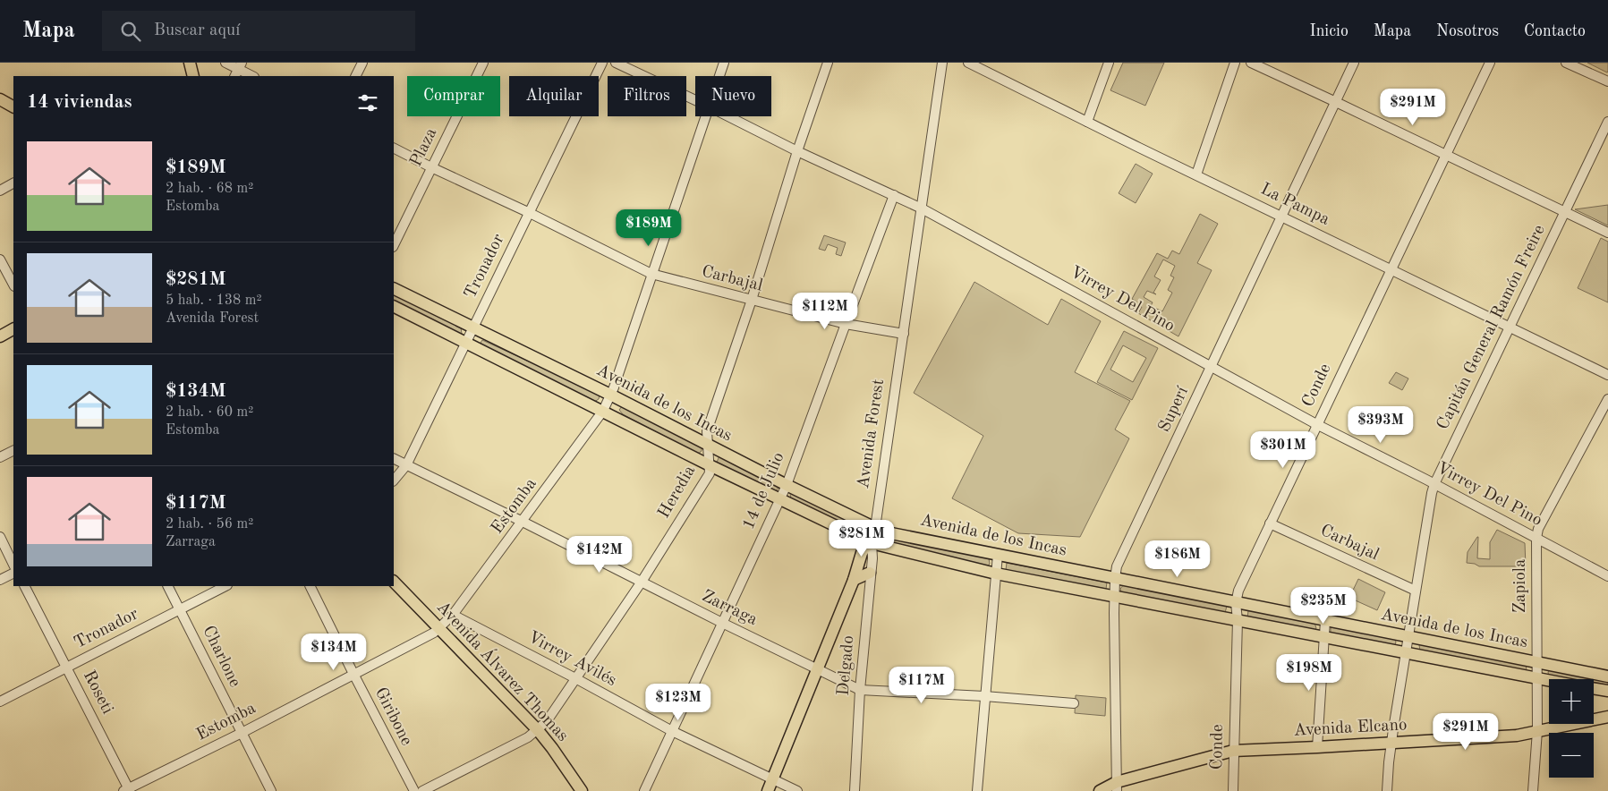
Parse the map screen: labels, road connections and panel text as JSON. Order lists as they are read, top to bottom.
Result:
{
  "streets": {
    "main road": [
      "Avenida de los Incas",
      "Avenida Forest",
      "Avenida Álvarez Thomas",
      "Avenida Elcano"
    ],
    "street": [
      "Plaza",
      "La Pampa",
      "Tronador",
      "Carbajal",
      "Virrey Del Pino",
      "Capitán General Ramón Freire",
      "Conde",
      "Superí",
      "14 de Julio",
      "Heredia",
      "Estomba",
      "Zapiola",
      "Zarraga",
      "Charlone",
      "Virrey Avilés",
      "Delgado",
      "Roseti",
      "Giribone"
    ]
  },
  "crossings": [
    ["Plaza", "Carbajal"],
    ["La Pampa", "Capitán General Ramón Freire"],
    ["La Pampa", "Conde"],
    ["La Pampa", "Superí"],
    ["Tronador", "Carbajal"],
    ["Tronador", "Avenida de los Incas"],
    ["Tronador", "Zarraga"],
    ["Tronador", "Charlone"],
    ["Tronador", "Roseti"],
    ["Carbajal", "Capitán General Ramón Freire"],
    ["Carbajal", "Conde"],
    ["Carbajal", "Avenida Forest"],
    ["Carbajal", "14 de Julio"],
    ["Carbajal", "Heredia"],
    ["Carbajal", "Estomba"],
    ["Virrey Del Pino", "Capitán General Ramón Freire"],
    ["Virrey Del Pino", "Conde"],
    ["Virrey Del Pino", "Superí"],
    ["Virrey Del Pino", "Avenida Forest"],
    ["Virrey Del Pino", "14 de Julio"],
    ["Virrey Del Pino", "Heredia"],
    ["Virrey Del Pino", "Zapiola"],
    ["Capitán General Ramón Freire", "Avenida de los Incas"],
    ["Capitán General Ramón Freire", "Avenida Elcano"],
    ["Conde", "Avenida de los Incas"],
    ["Conde", "Avenida Elcano"],
    ["Avenida de los Incas", "Superí"],
    ["Avenida de los Incas", "Avenida Forest"],
    ["Avenida de los Incas", "14 de Julio"],
    ["Avenida de los Incas", "Heredia"],
    ["Avenida de los Incas", "Estomba"],
    ["Avenida de los Incas", "Zapiola"],
    ["Avenida de los Incas", "Delgado"],
    ["Superí", "Avenida Elcano"],
    ["Avenida Forest", "Zarraga"],
    ["Avenida Forest", "Virrey Avilés"],
    ["Avenida Forest", "Delgado"],
    ["14 de Julio", "Zarraga"],
    ["14 de Julio", "Virrey Avilés"],
    ["Heredia", "Zarraga"],
    ["Heredia", "Virrey Avilés"],
    ["Heredia", "Avenida Álvarez Thomas"],
    ["Estomba", "Zarraga"],
    ["Estomba", "Charlone"],
    ["Estomba", "Virrey Avilés"],
    ["Estomba", "Avenida Álvarez Thomas"],
    ["Estomba", "Roseti"],
    ["Estomba", "Giribone"],
    ["Zapiola", "Avenida Elcano"],
    ["Zarraga", "Delgado"]
  ],
  "page": {
    "header": "Mapa",
    "search": "Buscar aquí",
    "nav": [
      "Inicio",
      "Mapa",
      "Nosotros",
      "Contacto"
    ],
    "chip": [
      "Comprar",
      "Alquilar",
      "Filtros",
      "Nuevo"
    ],
    "heading": "14 viviendas",
    "price": [
      "$291M",
      "$189M",
      "$112M",
      "$393M",
      "$301M",
      "$281M",
      "$142M",
      "$186M",
      "$235M",
      "$134M",
      "$198M",
      "$117M",
      "$123M",
      "$291M"
    ],
    "list": [
      {
        "name": "$189M",
        "note": "2 hab. · 68 m² · Estomba"
      },
      {
        "name": "$281M",
        "note": "5 hab. · 138 m² · Avenida Forest"
      },
      {
        "name": "$134M",
        "note": "2 hab. · 60 m² · Estomba"
      },
      {
        "name": "$117M",
        "note": "2 hab. · 56 m² · Zarraga"
      }
    ],
    "map_buttons": ["+", "−"]
  }
}
